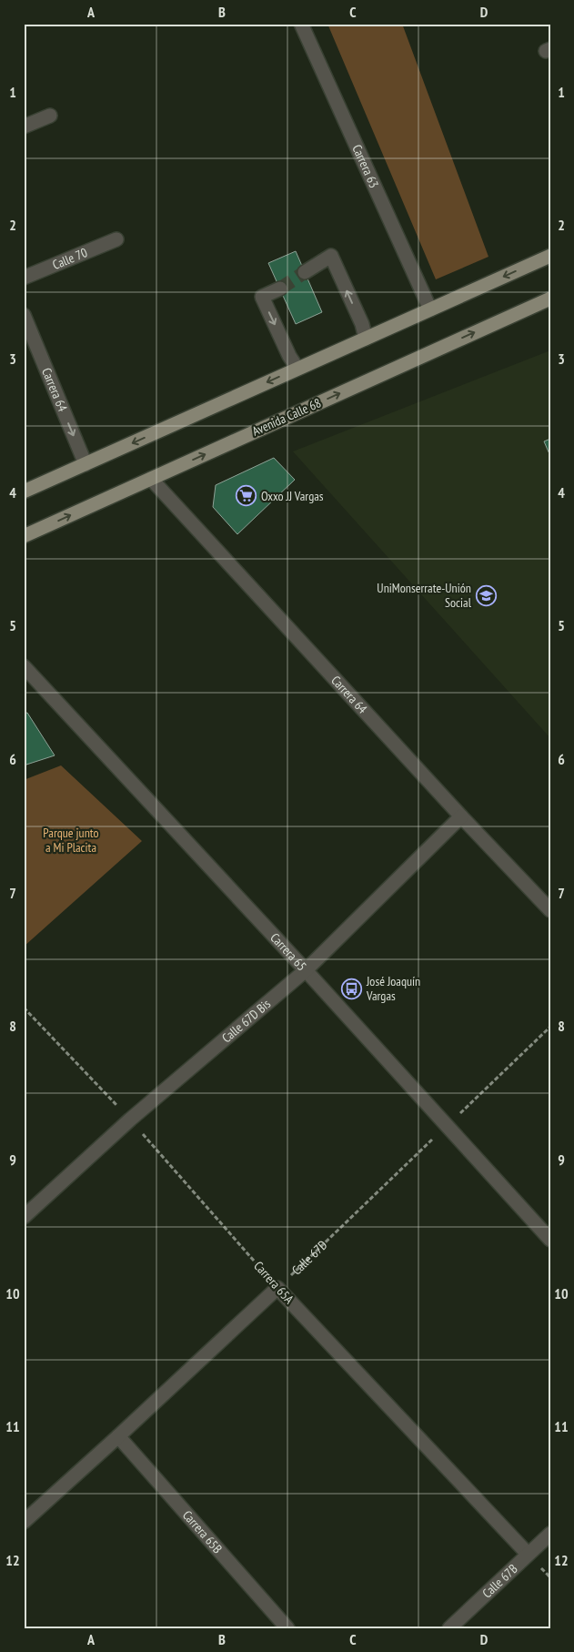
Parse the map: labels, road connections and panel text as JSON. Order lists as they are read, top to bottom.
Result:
{
  "streets": {
    "main road": ["Avenida Calle 68"],
    "street": [
      "Carrera 63",
      "Calle 70",
      "Carrera 64",
      "Carrera 65",
      "Calle 67D Bis",
      "Carrera 65A",
      "Carrera 65B",
      "Calle 67B"
    ],
    "path": ["Calle 67D"]
  },
  "crossings": [
    ["Carrera 64", "Avenida Calle 68"],
    ["Carrera 64", "Calle 67D Bis"],
    ["Carrera 65", "Calle 67D Bis"],
    ["Carrera 65", "Calle 67D"],
    ["Calle 67D Bis", "Carrera 65A"],
    ["Calle 67D", "Carrera 65A"],
    ["Carrera 65A", "Calle 67B"]
  ],
  "parks": ["Parque junto a Mi Placita"],
  "places": {
    "supermarket": ["Oxxo JJ Vargas"],
    "school or university": ["UniMonserrate-Unión Social"],
    "bus stop": ["José Joaquín Vargas"]
  },
  "grid": {
    "columns": [
      "A",
      "B",
      "C",
      "D"
    ],
    "rows": [
      "1",
      "2",
      "3",
      "4",
      "5",
      "6",
      "7",
      "8",
      "9",
      "10",
      "11",
      "12"
    ]
  }
}
